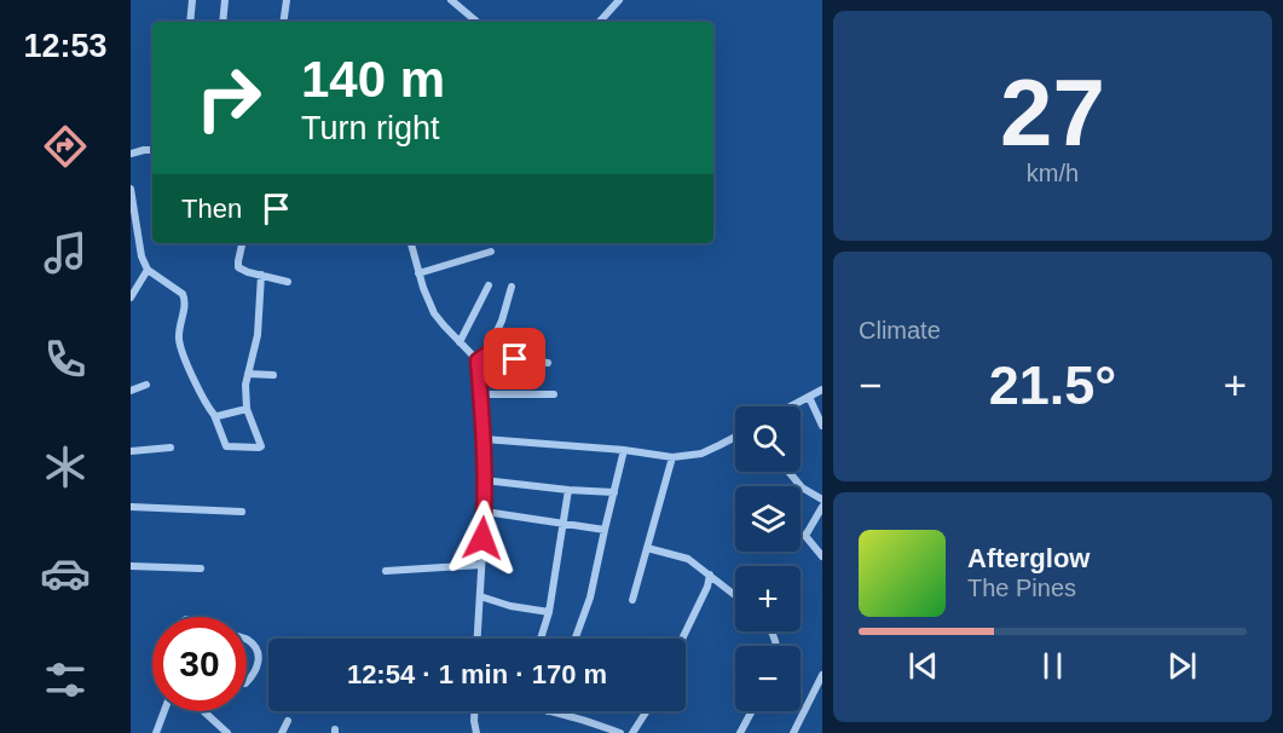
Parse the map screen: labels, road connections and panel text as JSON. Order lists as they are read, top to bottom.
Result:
{
  "page": {
    "tabs": "12:53",
    "tile": [
      ["27", "km/h"],
      "Climate"
    ],
    "turn": ["140 m", "Turn right"],
    "then": "Then",
    "heat": ["−", "21.5°", "+"],
    "map_buttons": ["+", "−"],
    "song": ["Afterglow", "The Pines"],
    "limit": "30",
    "trip": "12:54 · 1 min · 170 m"
  }
}
